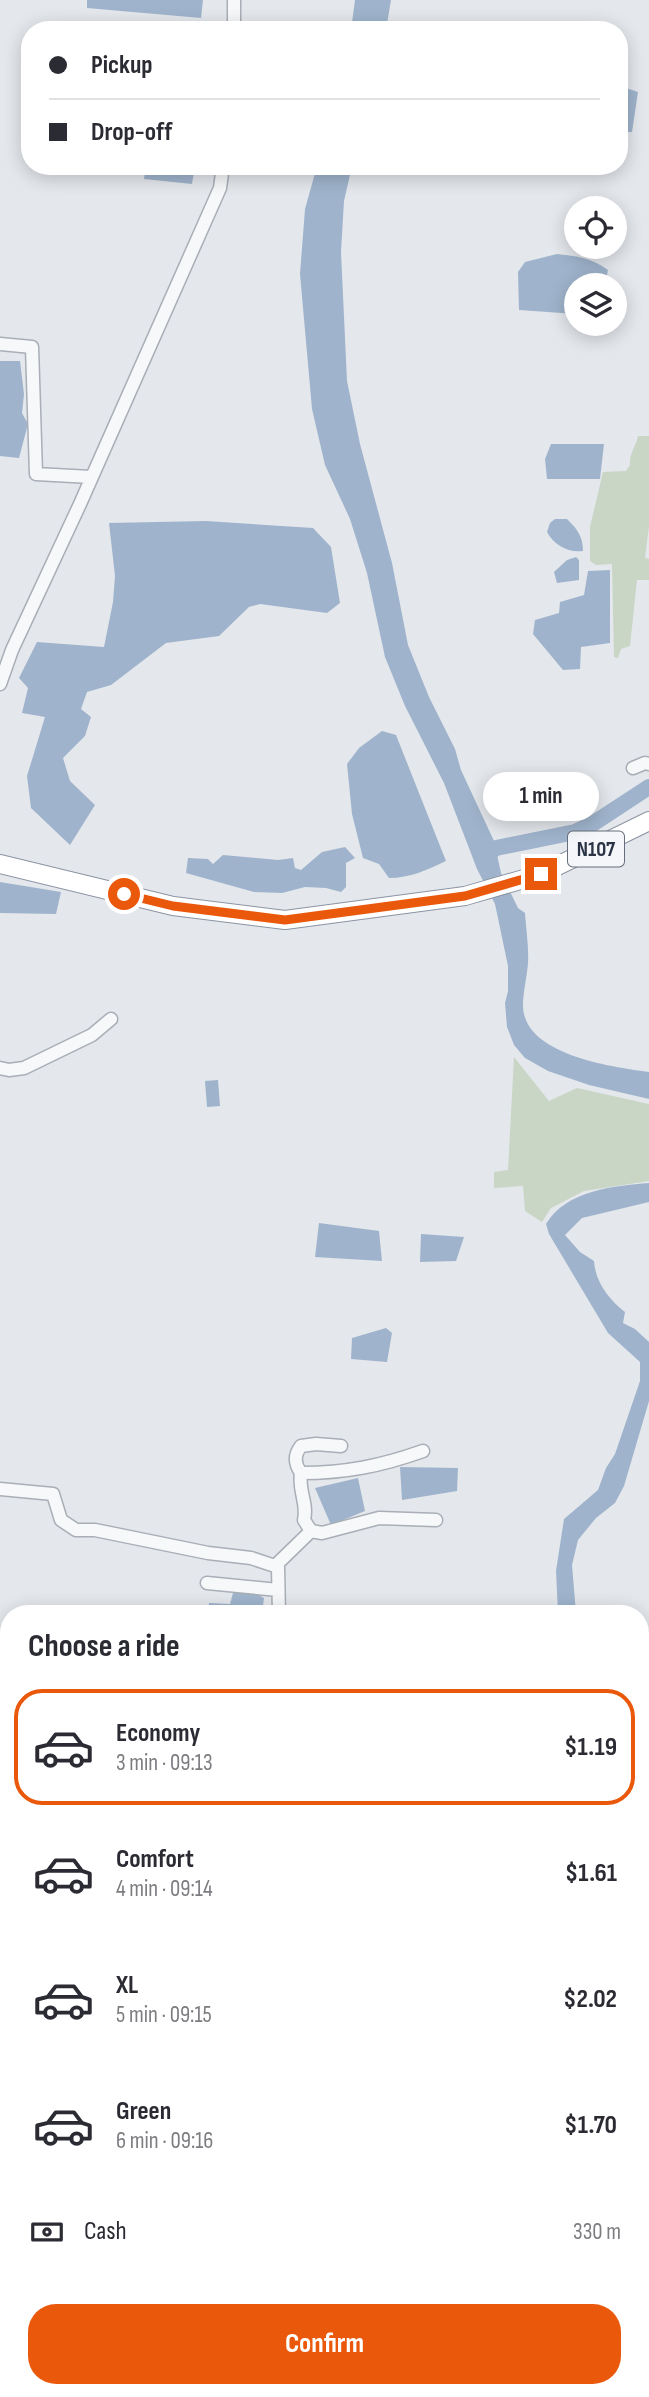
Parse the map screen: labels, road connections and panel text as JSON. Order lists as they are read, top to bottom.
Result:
{
  "streets": {
    "highway": ["N107"]
  },
  "page": {
    "banner": ["Pickup", "Drop-off"],
    "bubble": "1 min",
    "heading": "Choose a ride",
    "list": [
      {
        "name": "Economy",
        "note": "3 min · 09:13",
        "value": "$1.19"
      },
      {
        "name": "Comfort",
        "note": "4 min · 09:14",
        "value": "$1.61"
      },
      {
        "name": "XL",
        "note": "5 min · 09:15",
        "value": "$2.02"
      },
      {
        "name": "Green",
        "note": "6 min · 09:16",
        "value": "$1.70"
      }
    ],
    "pay": ["Cash", "330 m"],
    "buttons": "Confirm"
  }
}
